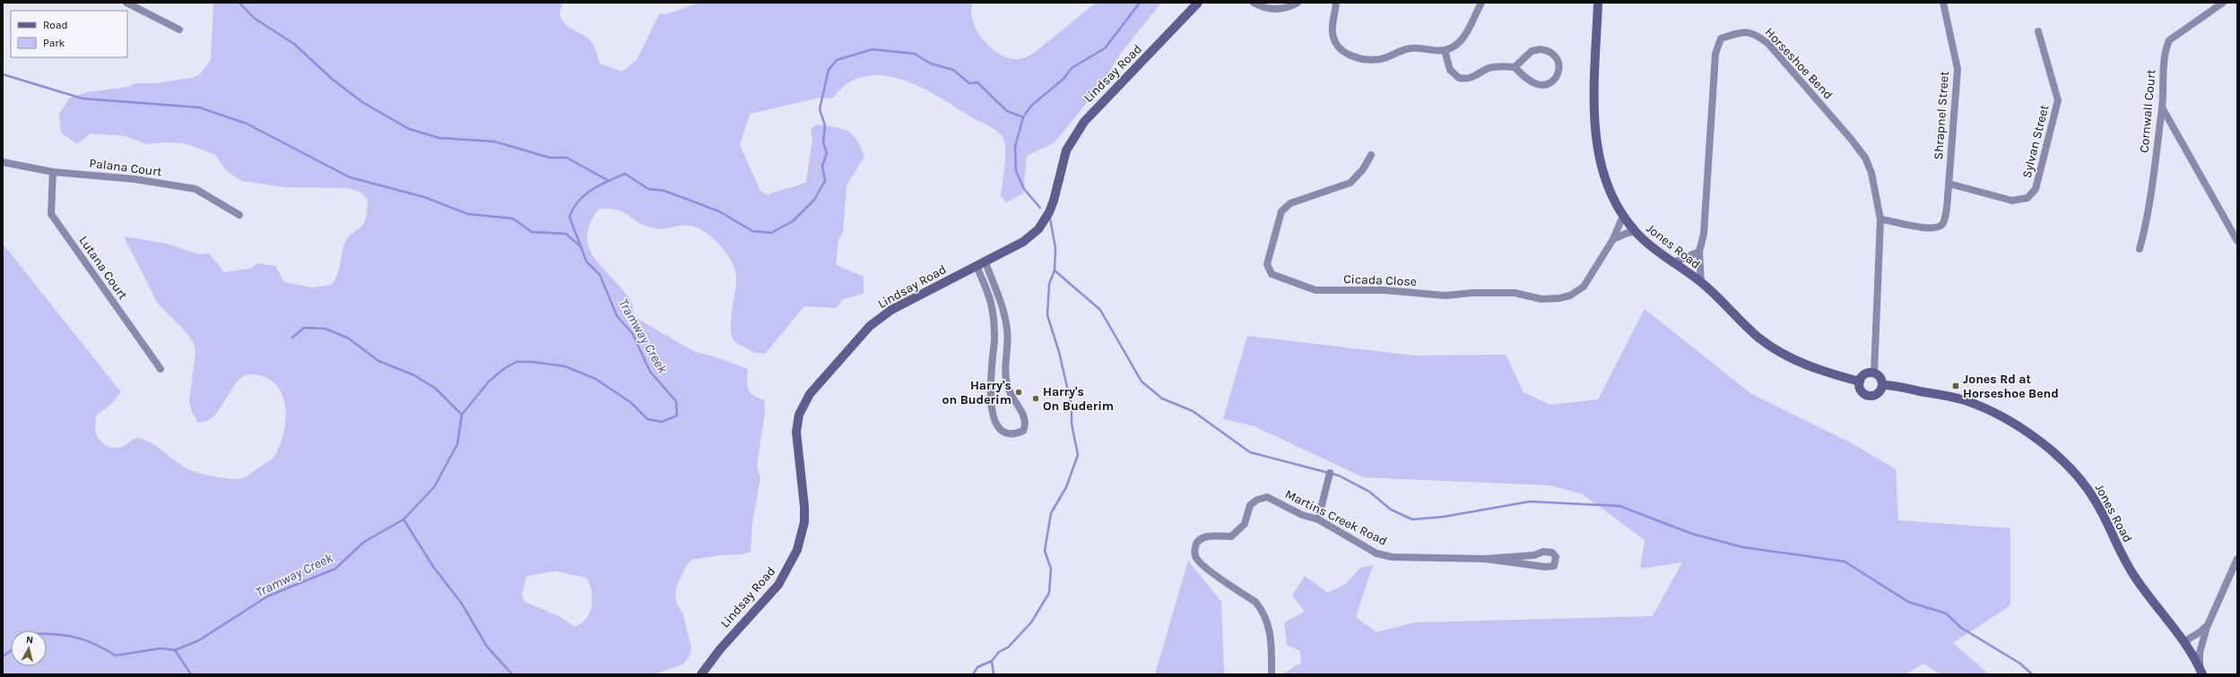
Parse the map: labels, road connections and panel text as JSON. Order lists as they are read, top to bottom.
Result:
{
  "streets": {
    "main road": ["Lindsay Road", "Jones Road"],
    "street": [
      "Horseshoe Bend",
      "Cornwall Court",
      "Shrapnel Street",
      "Sylvan Street",
      "Palana Court",
      "Lutana Court",
      "Cicada Close",
      "Martins Creek Road"
    ]
  },
  "crossings": [
    ["Horseshoe Bend", "Shrapnel Street"],
    ["Horseshoe Bend", "Jones Road"],
    ["Shrapnel Street", "Sylvan Street"],
    ["Palana Court", "Lutana Court"],
    ["Jones Road", "Cicada Close"]
  ],
  "water": ["Tramway Creek"],
  "places": {
    "transit": ["Jones Rd at Horseshoe Bend"],
    "other": ["Harry's on Buderim", "Harry's On Buderim"]
  },
  "legend": ["Road", "Park"],
  "north": "top"
}
